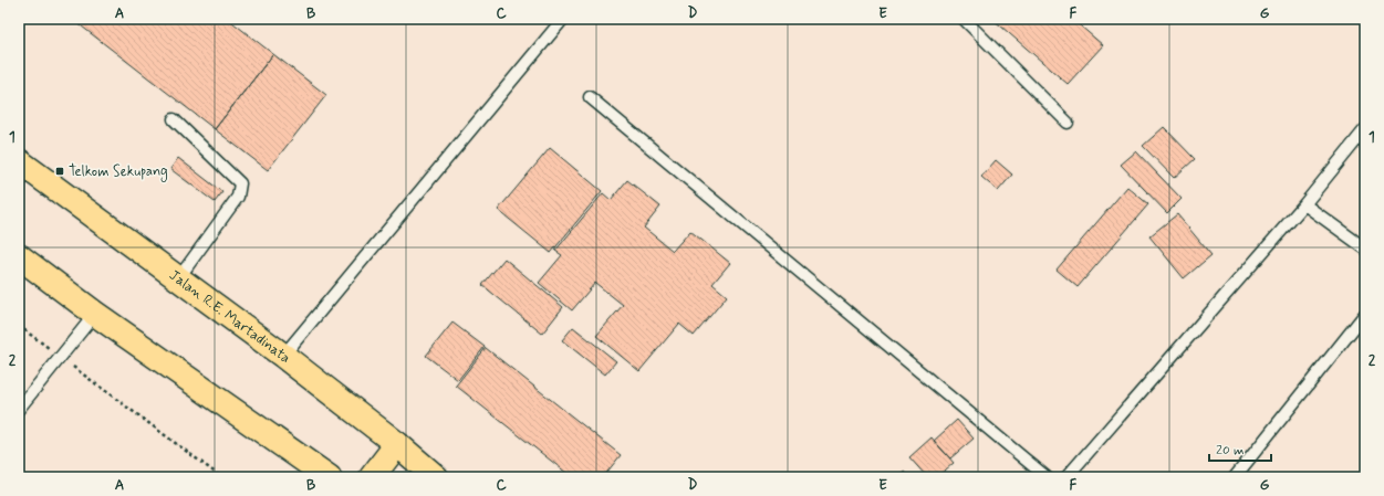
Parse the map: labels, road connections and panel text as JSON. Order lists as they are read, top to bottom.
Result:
{
  "streets": {
    "highway": ["Jalan R.E. Martadinata"]
  },
  "places": {
    "transit": ["Telkom Sekupang"]
  },
  "scale_bar": "20 m",
  "grid": {
    "columns": [
      "A",
      "B",
      "C",
      "D",
      "E",
      "F",
      "G"
    ],
    "rows": ["1", "2"]
  }
}
